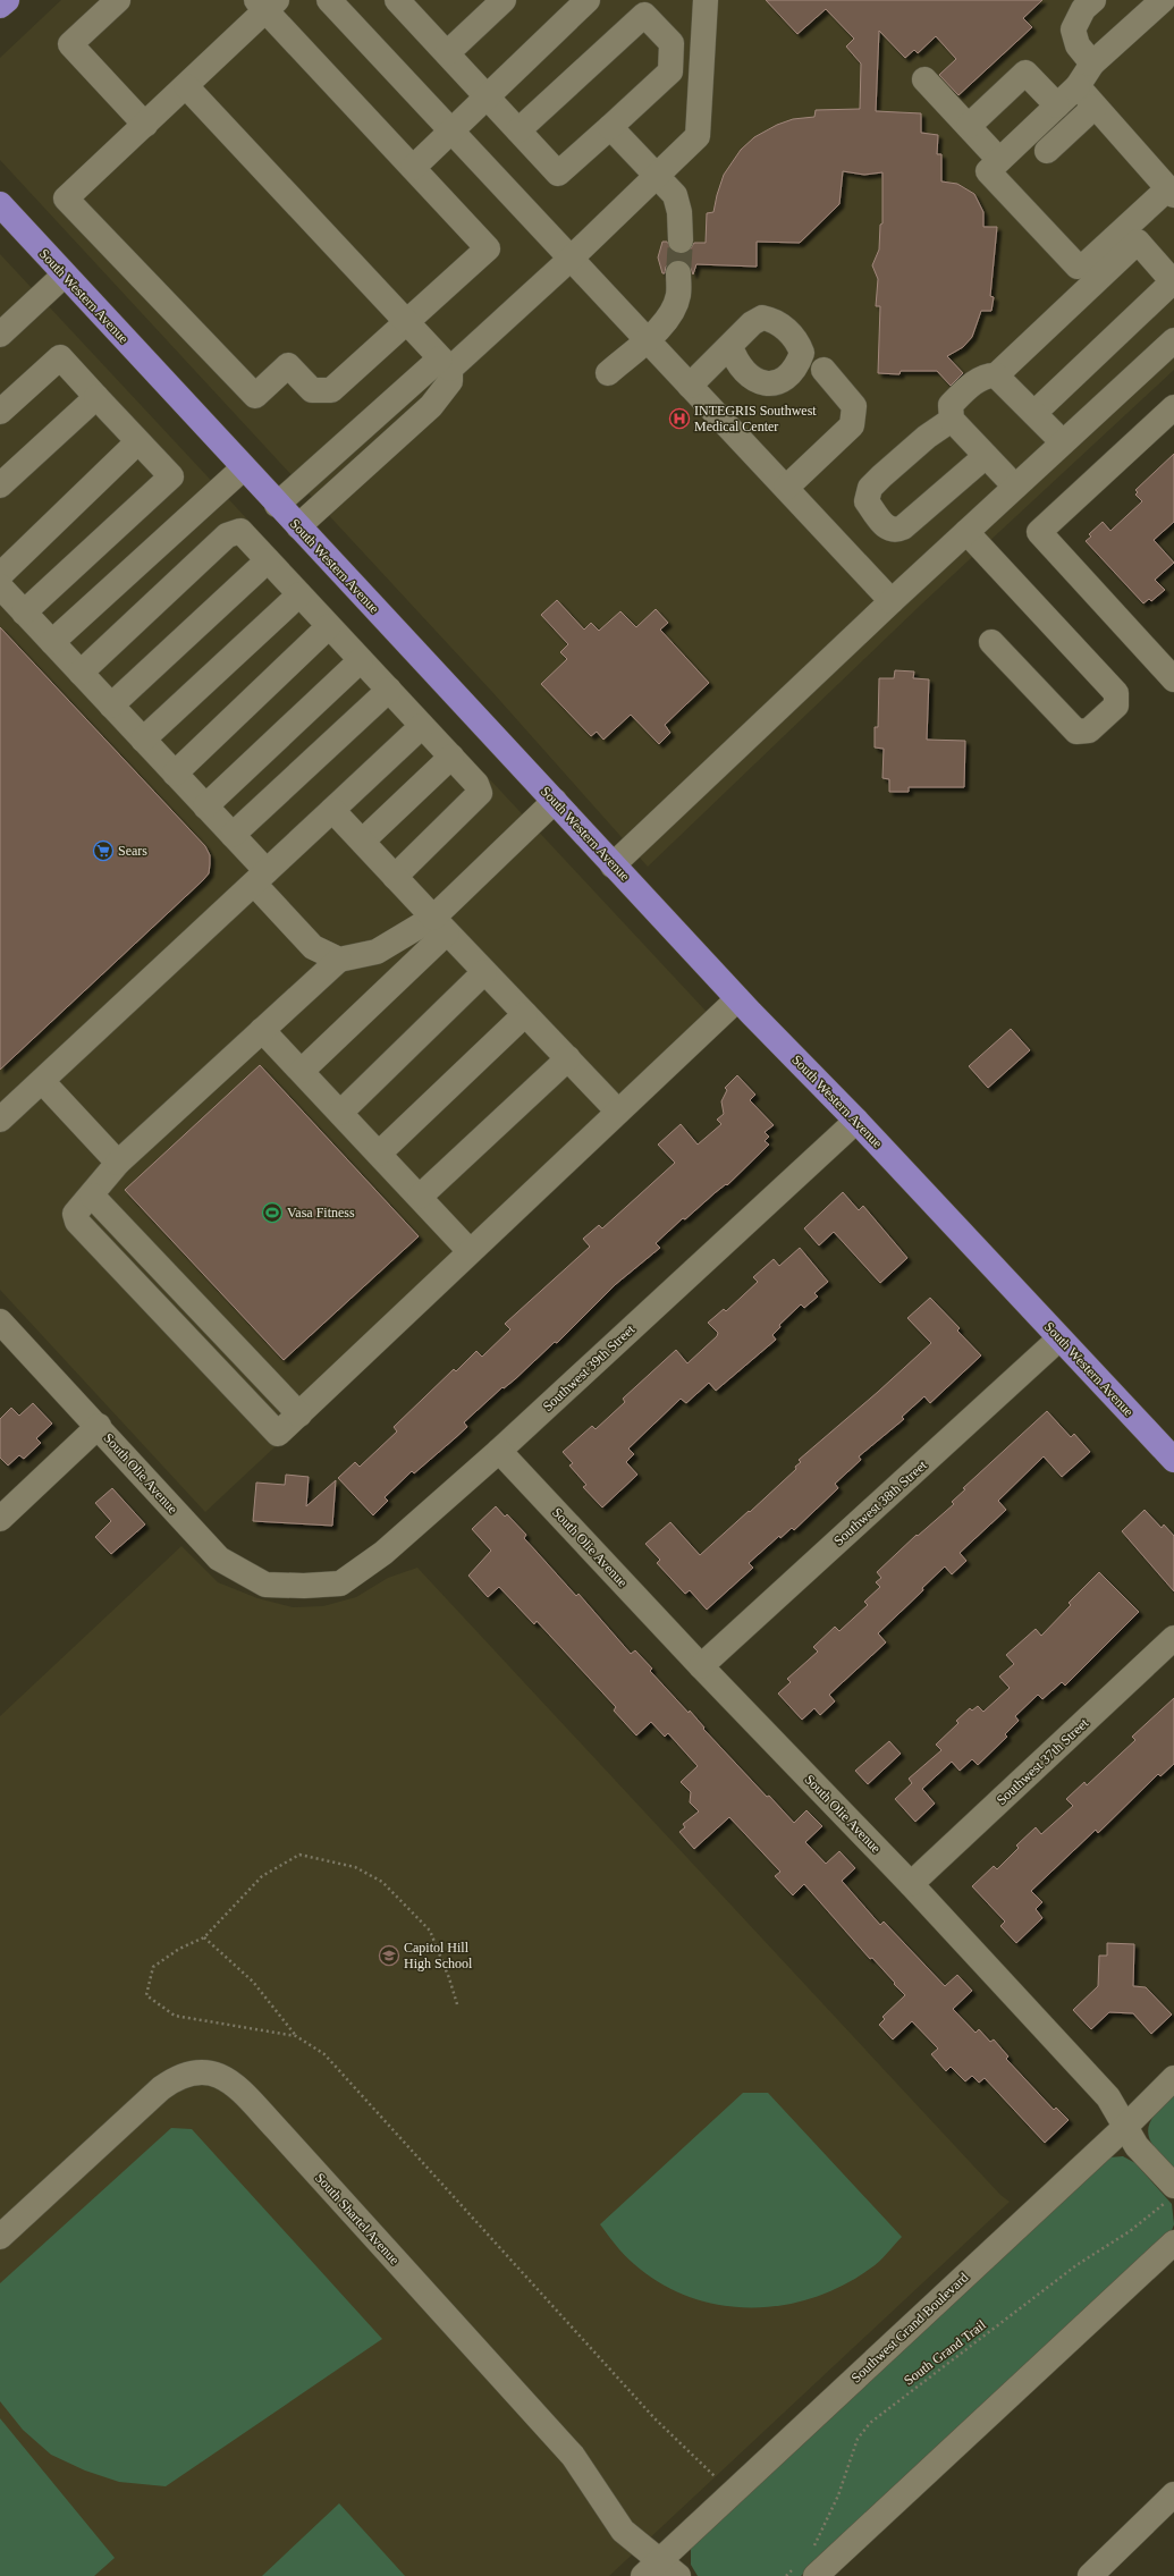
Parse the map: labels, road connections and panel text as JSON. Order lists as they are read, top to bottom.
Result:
{
  "streets": {
    "main road": ["South Western Avenue"],
    "street": [
      "Southwest 39th Street",
      "South Olie Avenue",
      "Southwest 38th Street",
      "Southwest 37th Street",
      "South Shartel Avenue",
      "Southwest Grand Boulevard"
    ],
    "path": ["South Grand Trail"]
  },
  "crossings": [
    ["South Western Avenue", "Southwest 39th Street"],
    ["South Western Avenue", "Southwest 38th Street"],
    ["Southwest 39th Street", "South Olie Avenue"],
    ["South Olie Avenue", "Southwest 38th Street"],
    ["South Olie Avenue", "Southwest 37th Street"],
    ["South Olie Avenue", "Southwest Grand Boulevard"],
    ["South Olie Avenue", "South Grand Trail"],
    ["South Shartel Avenue", "Southwest Grand Boulevard"]
  ],
  "places": {
    "hospital": ["INTEGRIS Southwest Medical Center"],
    "supermarket": ["Sears"],
    "sports": ["Vasa Fitness"],
    "school or university": ["Capitol Hill High School"]
  }
}
